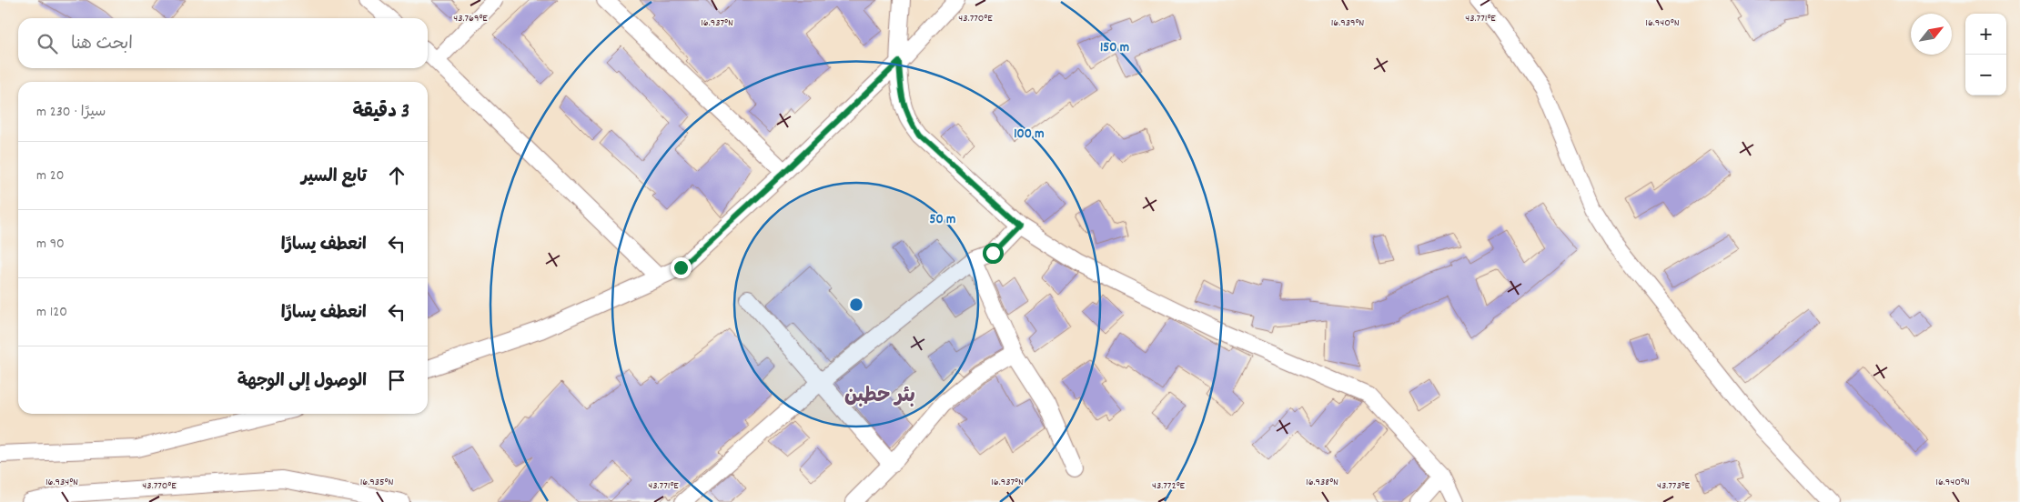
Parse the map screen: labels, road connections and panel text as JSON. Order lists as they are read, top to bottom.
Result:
{
  "districts": ["بئر حطبن"],
  "north": "top right",
  "page": {
    "map_buttons": ["+", "−"],
    "search": "ابحث هنا",
    "heading": ["3 دقيقة", "سيرًا · 230 m"],
    "list": [
      ["تابع السير", "20 m"],
      ["انعطف يسارًا", "90 m"],
      ["انعطف يسارًا", "120 m"],
      "الوصول إلى الوجهة"
    ]
  },
  "coordinates": [
    "43.769°E",
    "43.770°E",
    "43.771°E",
    "16.937°N",
    "16.939°N",
    "16.940°N",
    "16.934°N",
    "16.935°N",
    "16.938°N",
    "43.772°E",
    "43.773°E"
  ],
  "rings": ["150 m", "100 m", "50 m"]
}
